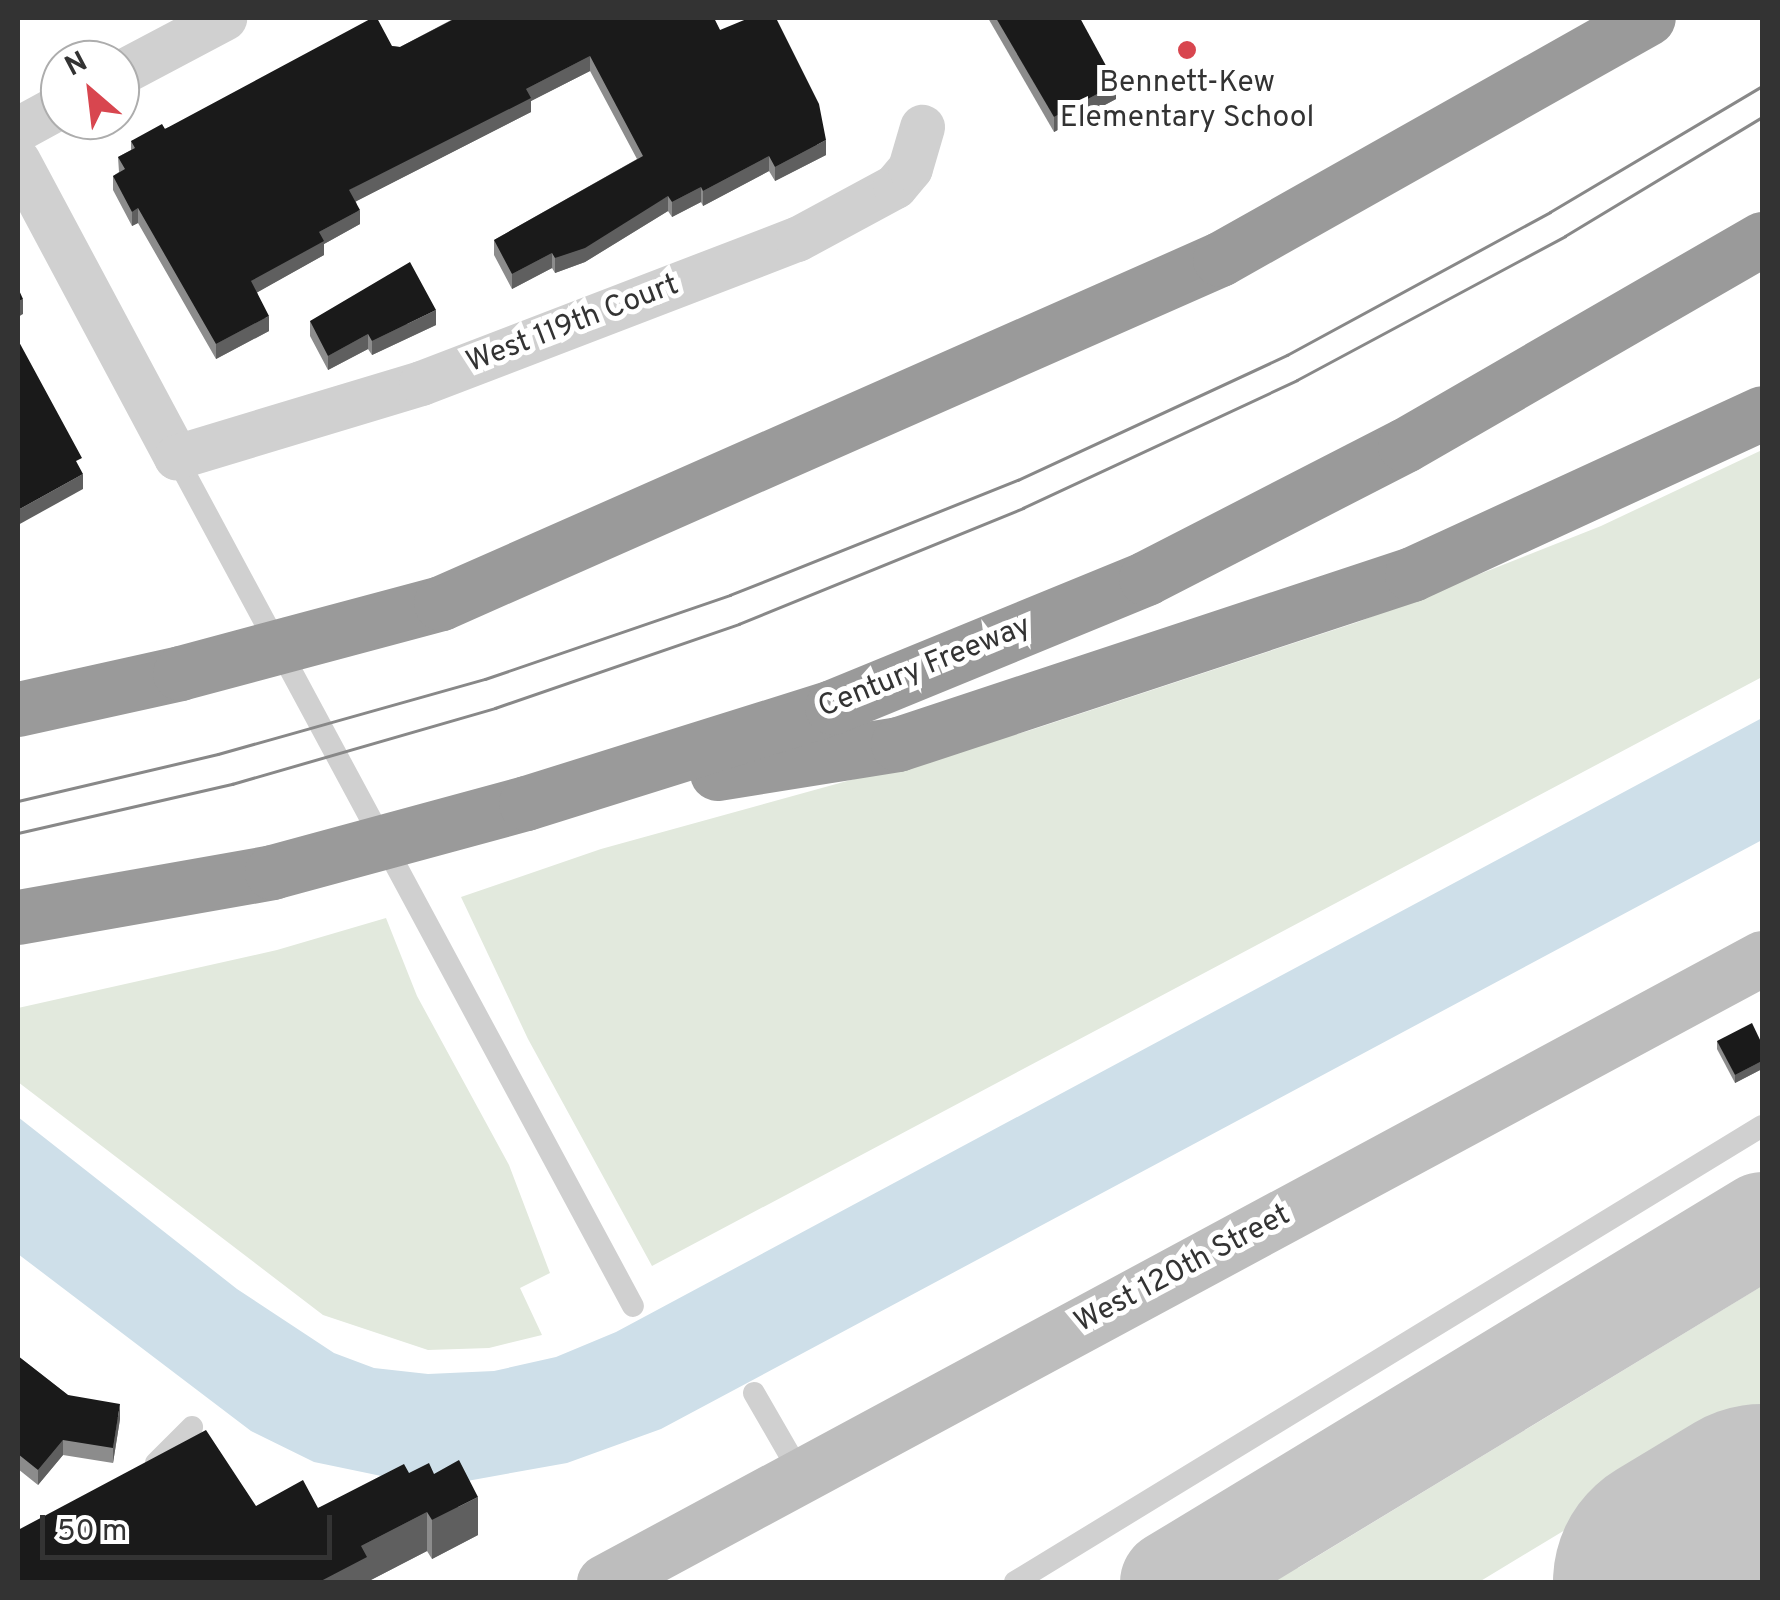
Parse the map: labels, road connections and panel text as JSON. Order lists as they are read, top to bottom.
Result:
{
  "streets": {
    "highway": ["Century Freeway"],
    "main road": ["West 120th Street"],
    "street": ["West 119th Court"]
  },
  "places": ["Bennett-Kew Elementary School"],
  "scale_bar": "50 m",
  "north": "top left"
}
